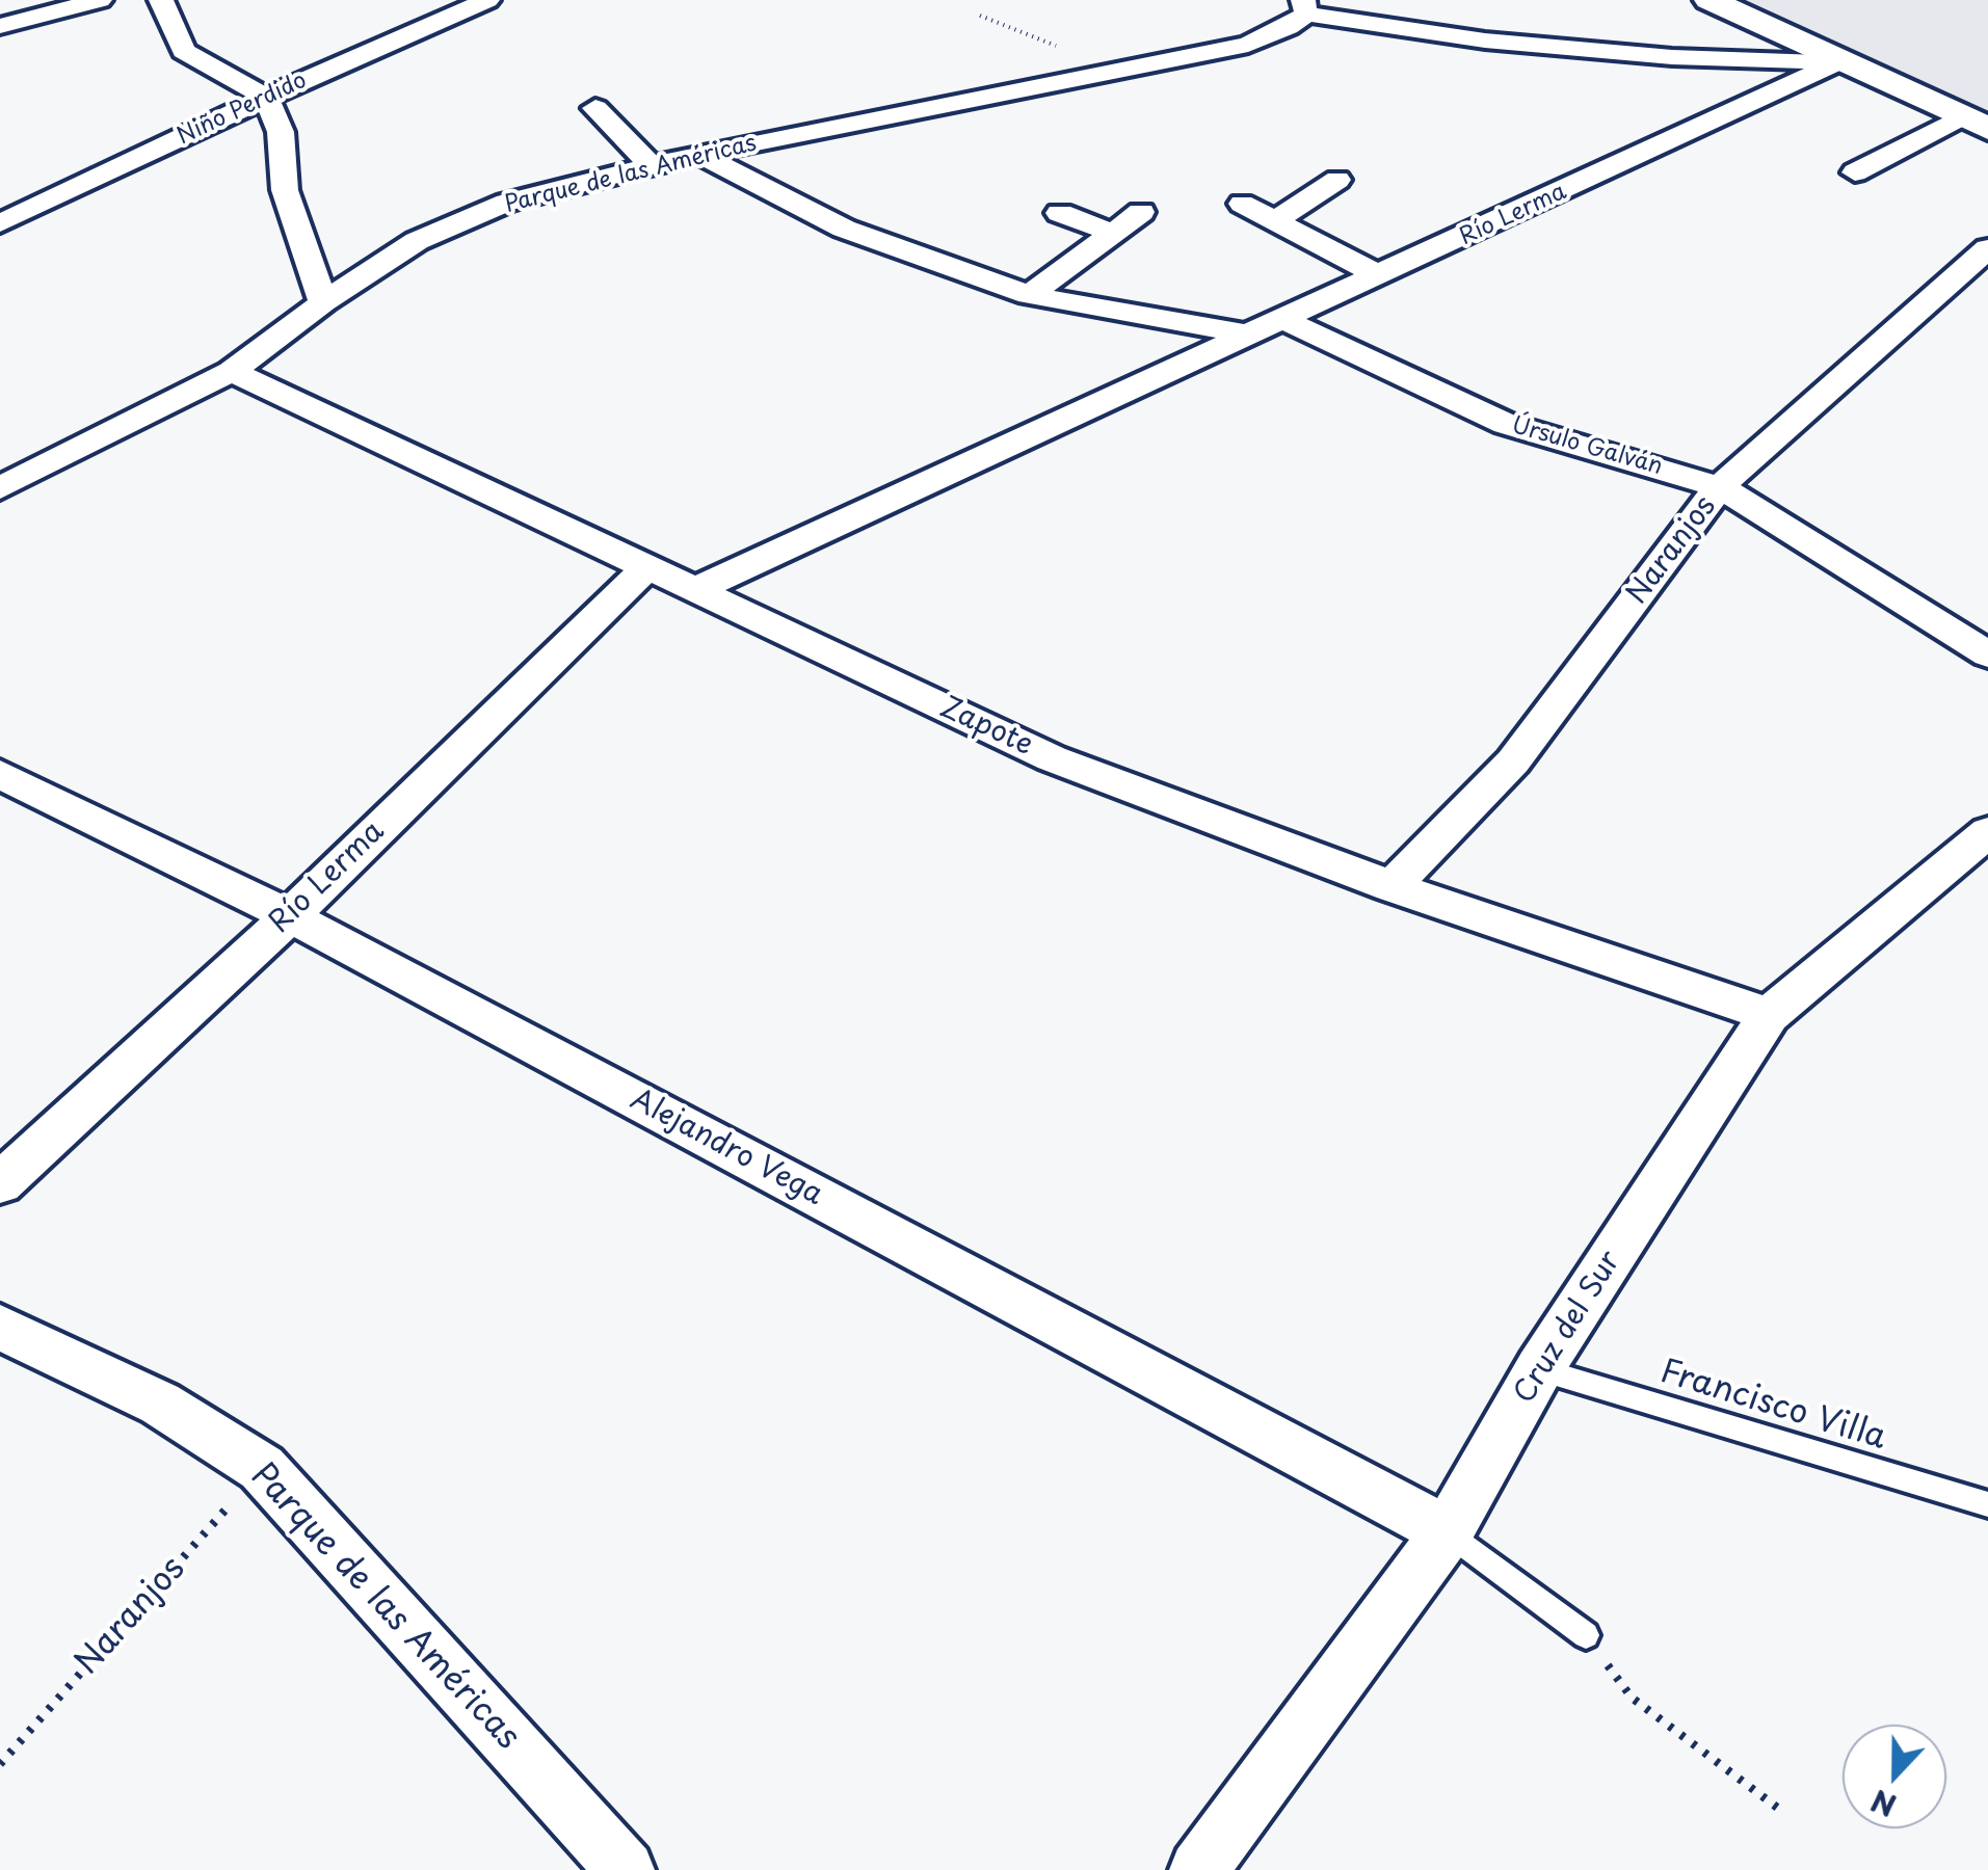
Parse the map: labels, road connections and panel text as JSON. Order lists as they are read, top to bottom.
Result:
{
  "streets": {
    "street": [
      "Niño Perdido",
      "Parque de las Américas",
      "Río Lerma",
      "Úrsulo Galván",
      "Naranjos",
      "Zapote",
      "Alejandro Vega",
      "Cruz del Sur"
    ],
    "lane": ["Francisco Villa"]
  },
  "crossings": [
    ["Parque de las Américas", "Naranjos"],
    ["Parque de las Américas", "Zapote"],
    ["Río Lerma", "Úrsulo Galván"],
    ["Río Lerma", "Zapote"],
    ["Río Lerma", "Alejandro Vega"],
    ["Úrsulo Galván", "Naranjos"],
    ["Naranjos", "Zapote"],
    ["Zapote", "Cruz del Sur"],
    ["Alejandro Vega", "Cruz del Sur"],
    ["Cruz del Sur", "Francisco Villa"]
  ],
  "north": "bottom"
}
